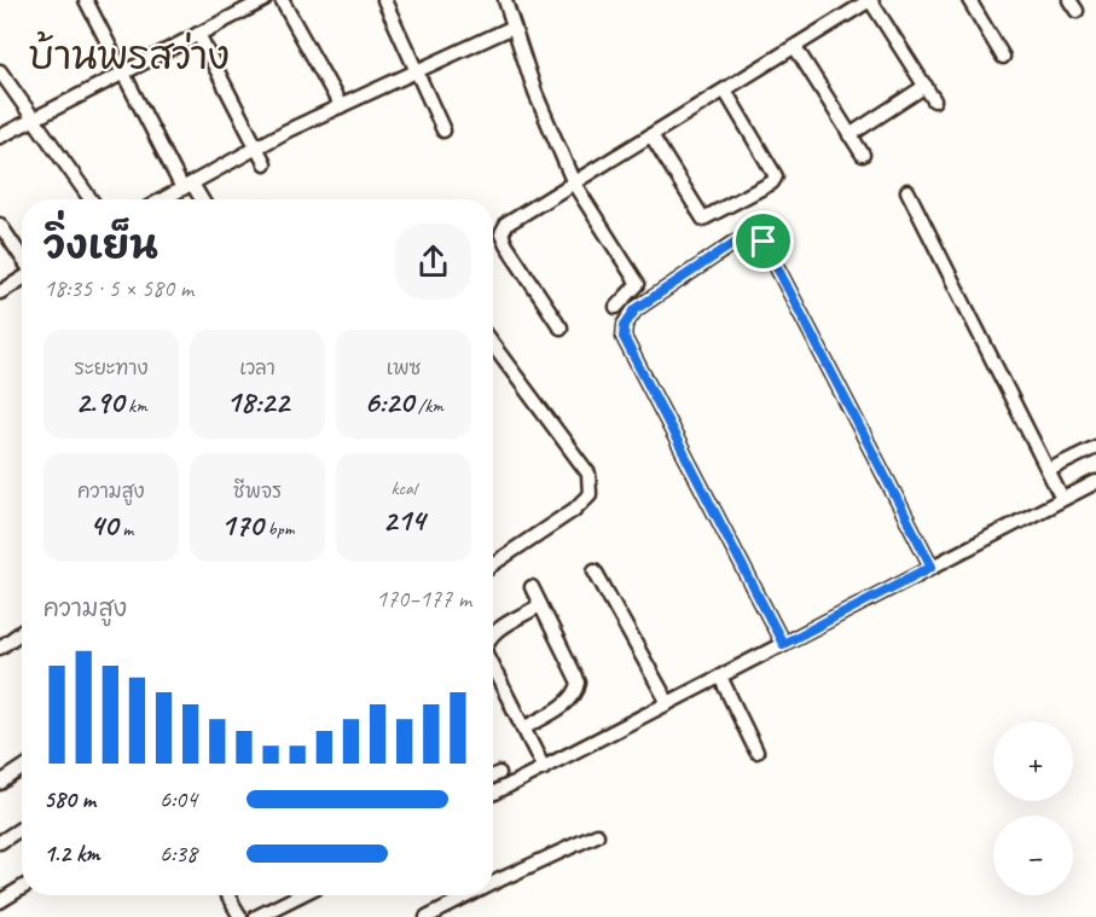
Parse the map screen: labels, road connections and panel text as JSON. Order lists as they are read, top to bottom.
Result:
{
  "districts": ["บ้านพรสว่าง"],
  "page": {
    "heading": ["วิ่งเย็น", "18:35 · 5 × 580 m"],
    "stats": [
      ["ระยะทาง", "2.90 km"],
      ["เวลา", "18:22"],
      ["เพซ", "6:20 /km"],
      ["ความสูง", "40 m"],
      ["ชีพจร", "170 bpm"],
      ["kcal", "214"]
    ],
    "chart": ["ความสูง", "170–177 m"],
    "map_buttons": ["+", "−"],
    "list": [
      {
        "name": "580 m",
        "note": "6:04"
      },
      {
        "name": "1.2 km",
        "note": "6:38"
      }
    ]
  }
}
